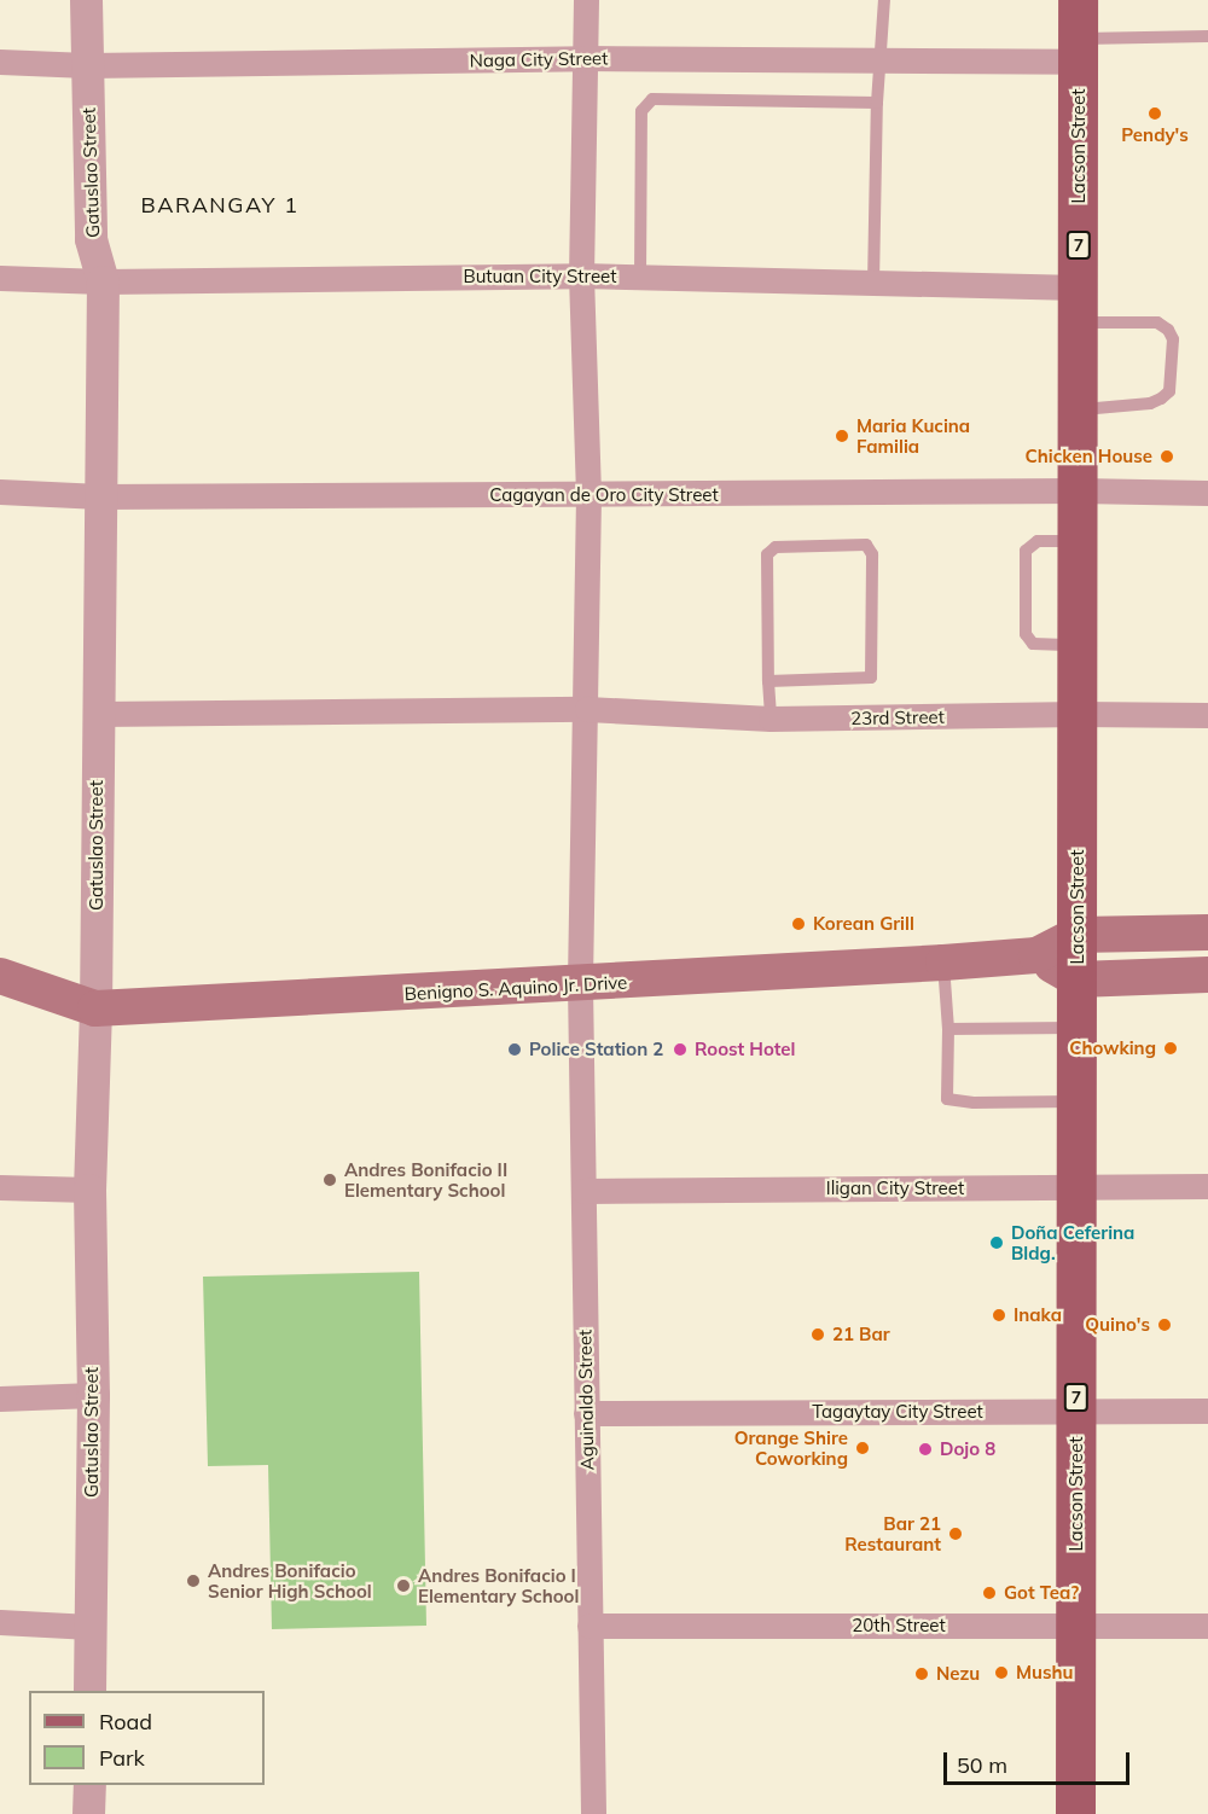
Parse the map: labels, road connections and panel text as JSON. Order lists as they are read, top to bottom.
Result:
{
  "streets": {
    "main road": ["Lacson Street", "7", "Benigno S. Aquino Jr. Drive"],
    "street": [
      "Naga City Street",
      "Gatuslao Street",
      "Butuan City Street",
      "Cagayan de Oro City Street",
      "23rd Street",
      "Iligan City Street",
      "Aguinaldo Street",
      "Tagaytay City Street",
      "20th Street"
    ]
  },
  "crossings": [
    ["Naga City Street", "Lacson Street"],
    ["Naga City Street", "Gatuslao Street"],
    ["Naga City Street", "Aguinaldo Street"],
    ["Lacson Street", "Butuan City Street"],
    ["Lacson Street", "Cagayan de Oro City Street"],
    ["Lacson Street", "23rd Street"],
    ["Lacson Street", "Benigno S. Aquino Jr. Drive"],
    ["Lacson Street", "Iligan City Street"],
    ["Lacson Street", "Tagaytay City Street"],
    ["Lacson Street", "20th Street"],
    ["Gatuslao Street", "Butuan City Street"],
    ["Gatuslao Street", "Cagayan de Oro City Street"],
    ["Gatuslao Street", "23rd Street"],
    ["Gatuslao Street", "Benigno S. Aquino Jr. Drive"],
    ["Butuan City Street", "Aguinaldo Street"],
    ["Cagayan de Oro City Street", "Aguinaldo Street"],
    ["23rd Street", "Aguinaldo Street"],
    ["Benigno S. Aquino Jr. Drive", "Aguinaldo Street"],
    ["Iligan City Street", "Aguinaldo Street"],
    ["Aguinaldo Street", "Tagaytay City Street"],
    ["Aguinaldo Street", "20th Street"]
  ],
  "districts": ["BARANGAY 1"],
  "places": [
    "Pendy's",
    "Maria Kucina Familia",
    "Chicken House",
    "Korean Grill",
    "Chowking",
    "Police Station 2",
    "Roost Hotel",
    "Andres Bonifacio II Elementary School",
    "Doña Ceferina Bldg.",
    "Inaka",
    "Quino's",
    "21 Bar",
    "Orange Shire Coworking",
    "Dojo 8",
    "Bar 21 Restaurant",
    "Andres Bonifacio Senior High School",
    "Andres Bonifacio I Elementary School",
    "Got Tea?",
    "Mushu",
    "Nezu"
  ],
  "legend": ["Road", "Park"],
  "scale_bar": "50 m"
}
